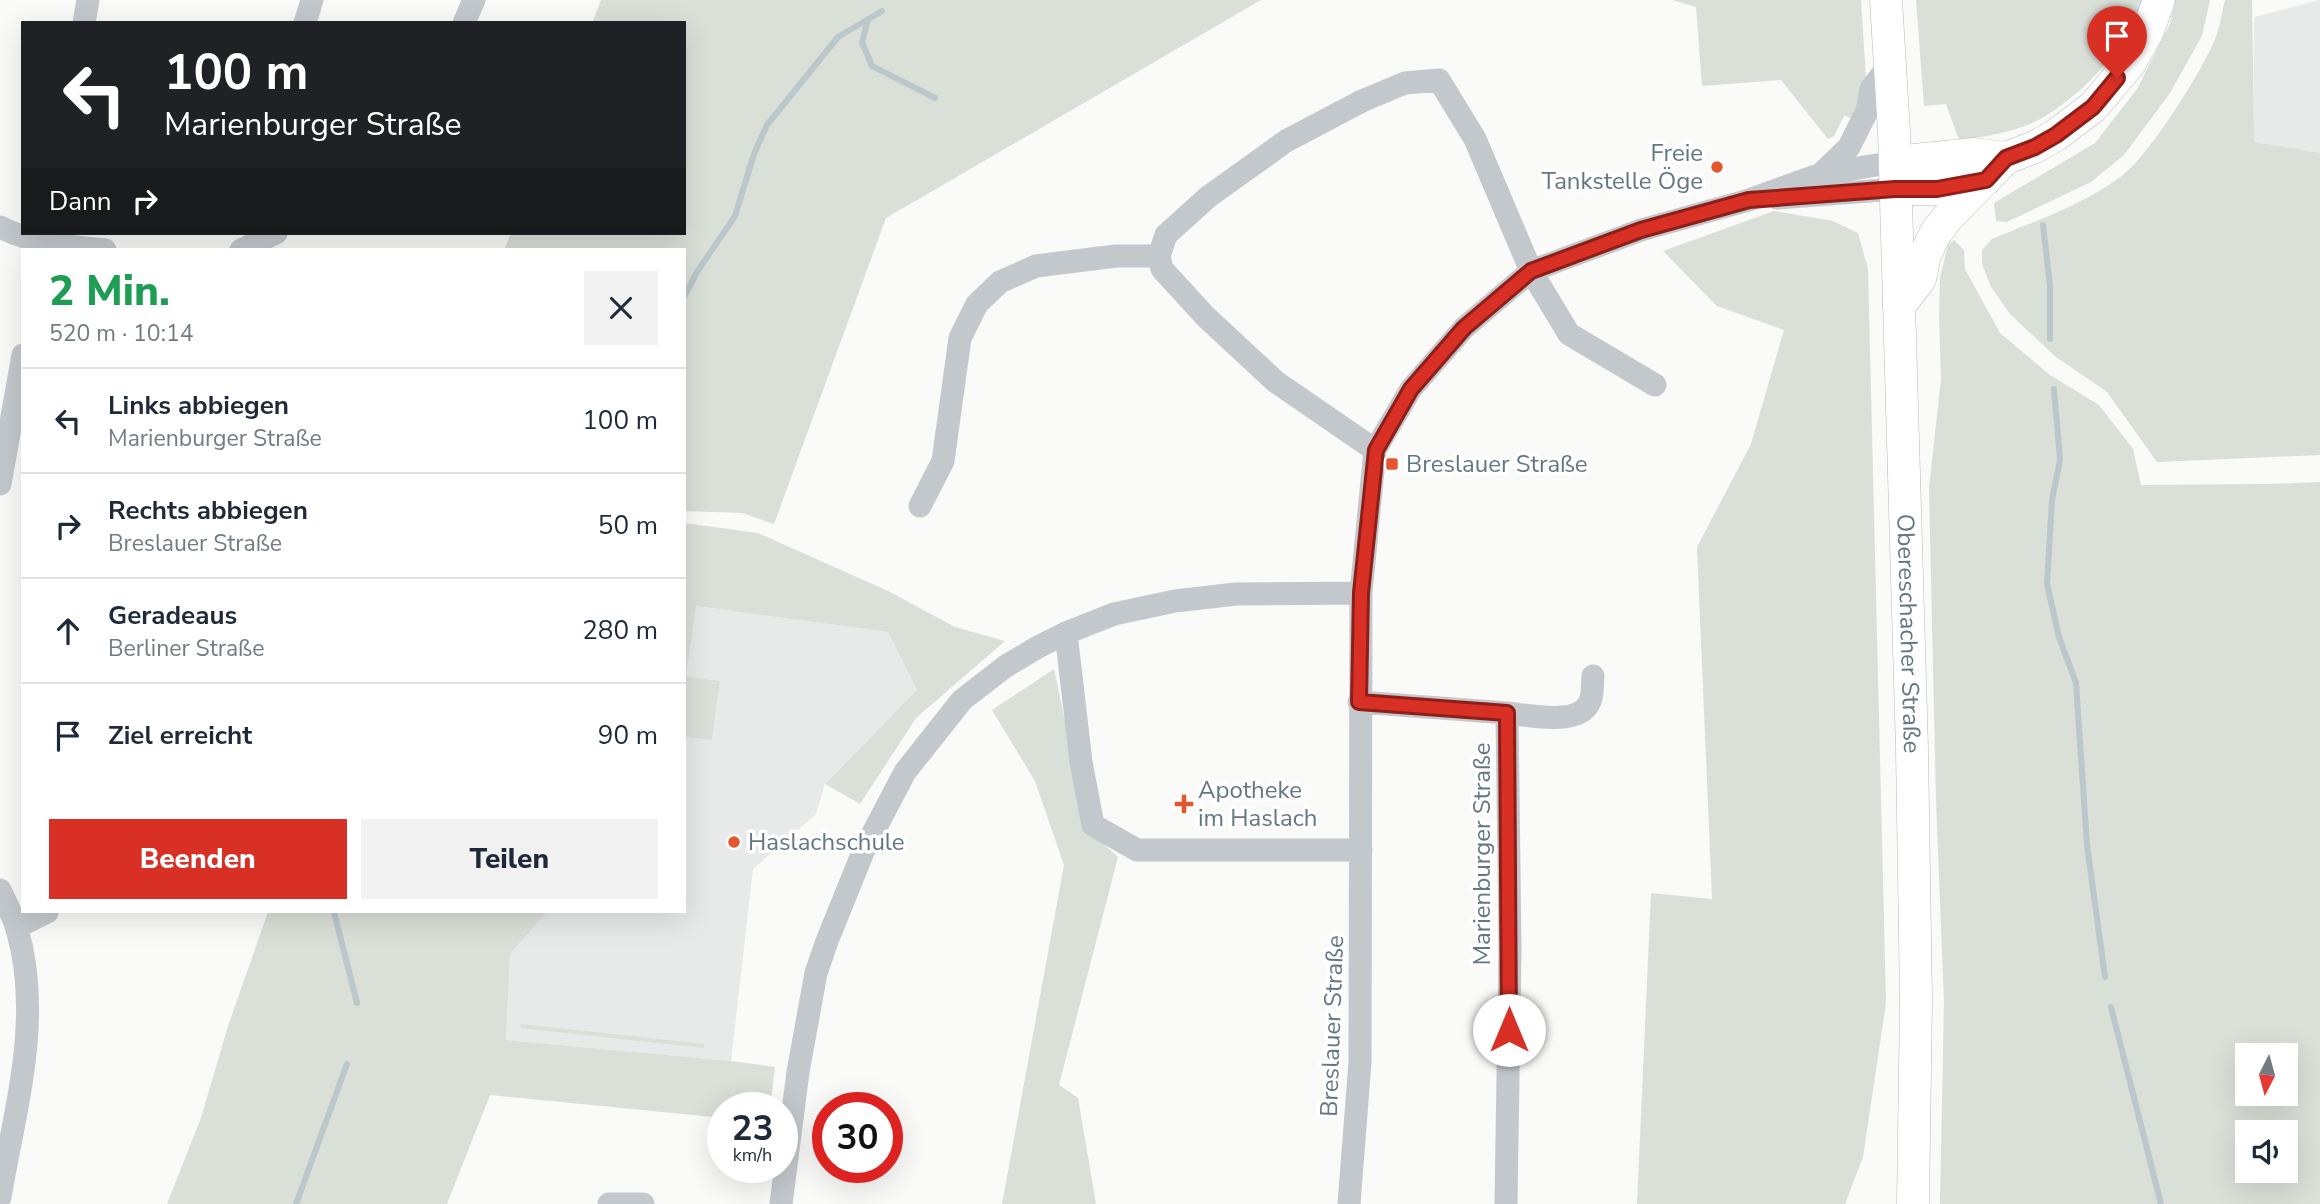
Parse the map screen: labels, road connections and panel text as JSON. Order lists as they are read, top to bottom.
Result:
{
  "streets": {
    "main road": ["Obereschacher Straße"],
    "street": ["Marienburger Straße", "Breslauer Straße"]
  },
  "crossings": [
    ["Obereschacher Straße", "Breslauer Straße"],
    ["Marienburger Straße", "Breslauer Straße"]
  ],
  "places": {
    "other": ["Freie Tankstelle Öge", "Haslachschule"],
    "transit": ["Breslauer Straße"],
    "health": ["Apotheke im Haslach"]
  },
  "north": "bottom",
  "page": {
    "turn": ["100 m", "Marienburger Straße"],
    "then": "Dann",
    "heading": ["2 Min.", "520 m · 10:14"],
    "list": [
      {
        "name": "Links abbiegen",
        "note": "Marienburger Straße",
        "value": "100 m"
      },
      {
        "name": "Rechts abbiegen",
        "note": "Breslauer Straße",
        "value": "50 m"
      },
      {
        "name": "Geradeaus",
        "note": "Berliner Straße",
        "value": "280 m"
      },
      {
        "name": "Ziel erreicht",
        "value": "90 m"
      }
    ],
    "buttons": ["Beenden", "Teilen"],
    "speed": "23 km/h",
    "limit": "30"
  }
}
